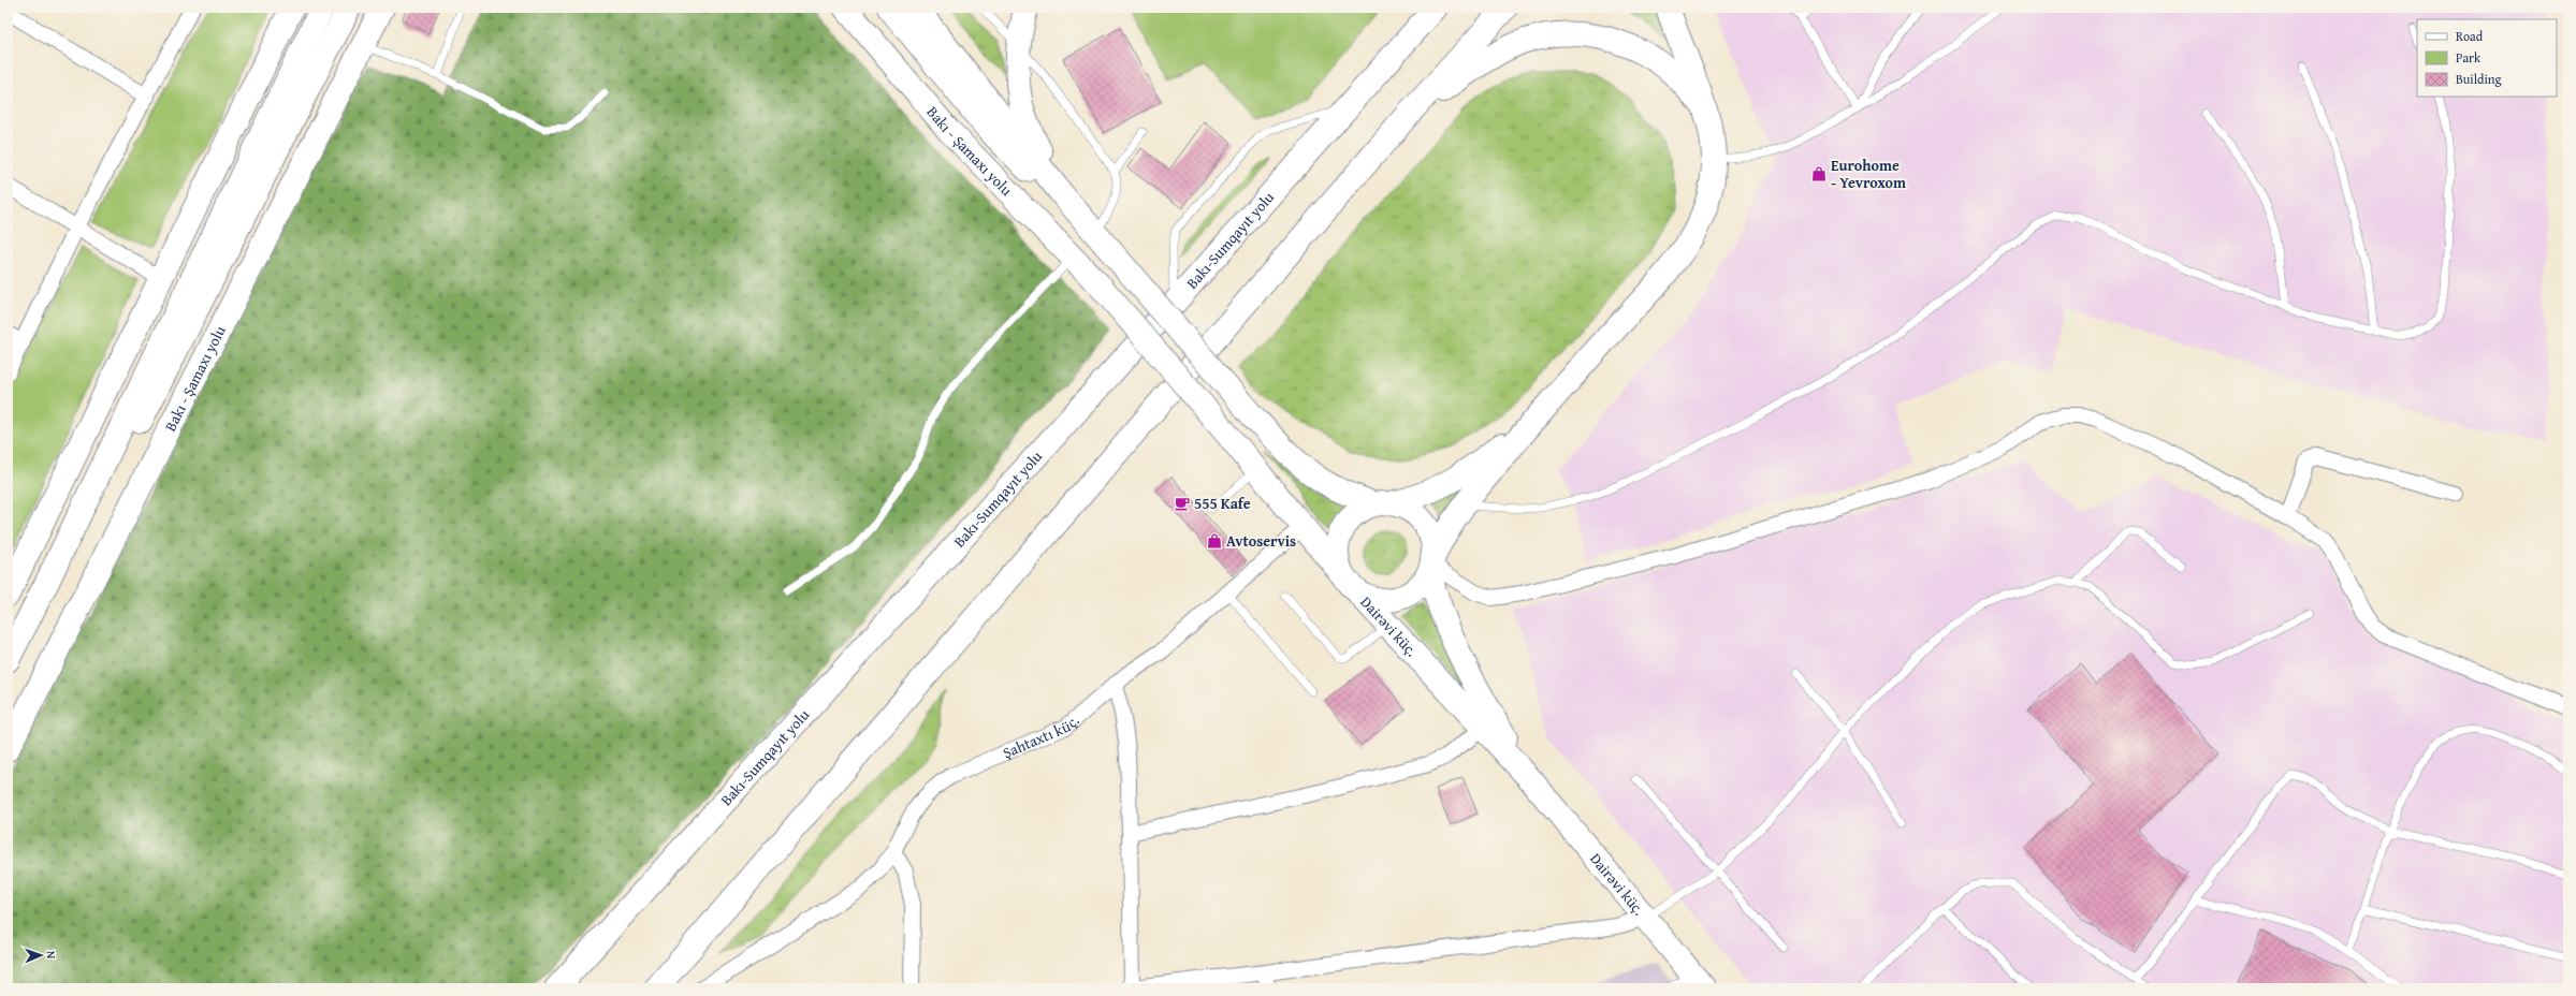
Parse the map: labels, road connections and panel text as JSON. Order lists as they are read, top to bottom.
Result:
{
  "streets": {
    "main road": ["Bakı - Şamaxı yolu", "Bakı-Sumqayıt yolu", "Dairəvi küç."],
    "street": ["Şahtaxtı küç."]
  },
  "crossings": [
    ["Bakı - Şamaxı yolu", "Dairəvi küç."],
    ["Dairəvi küç.", "Şahtaxtı küç."]
  ],
  "places": {
    "shop": ["Eurohome - Yevroxom", "Avtoservis"],
    "cafe": ["555 Kafe"]
  },
  "legend": ["Road", "Park", "Building"],
  "north": "right"
}
